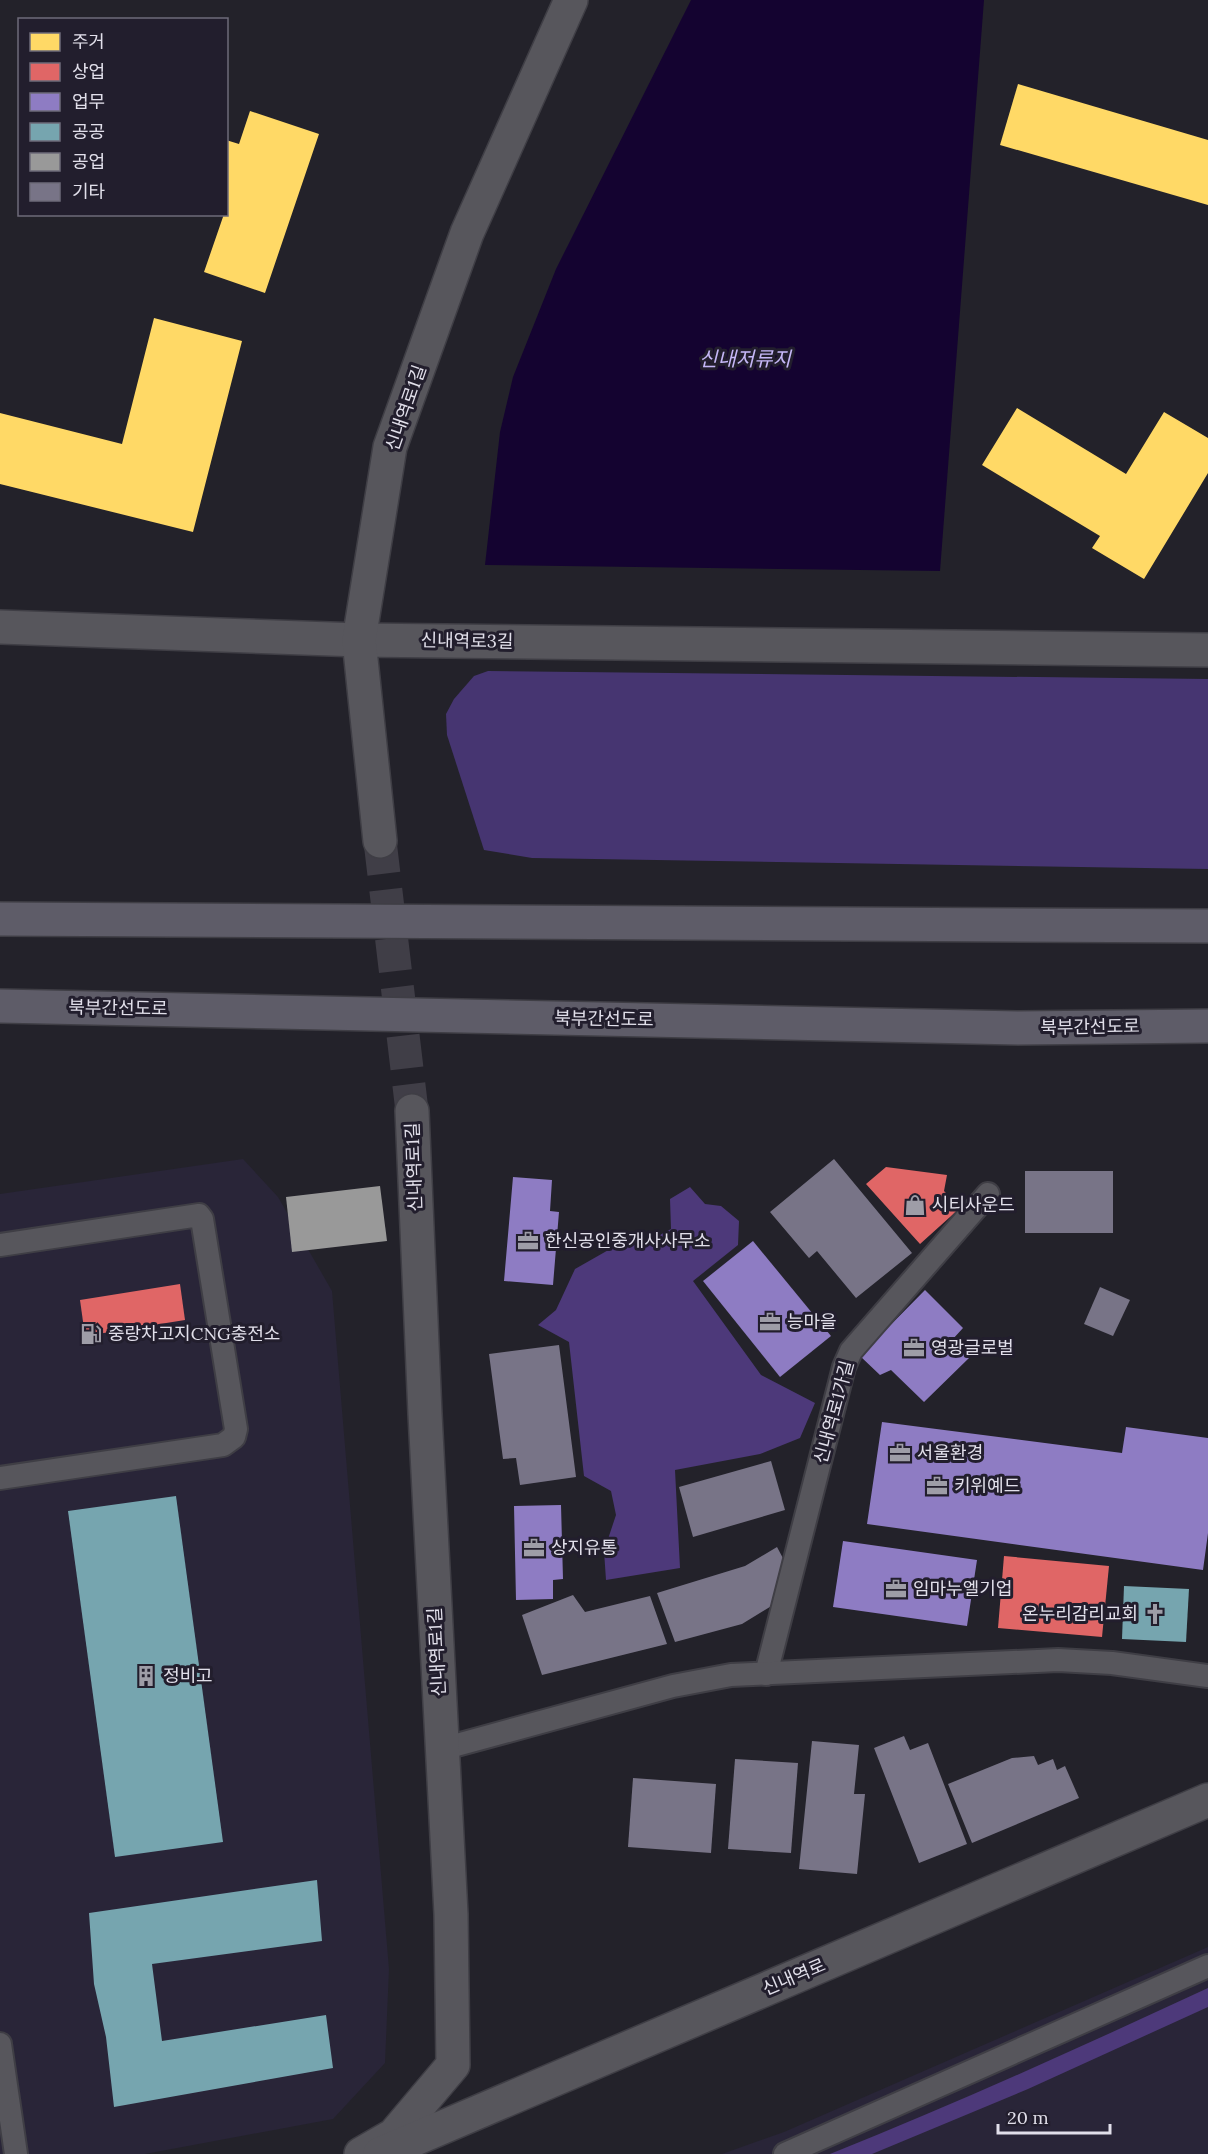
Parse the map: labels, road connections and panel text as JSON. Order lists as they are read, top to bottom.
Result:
{
  "streets": {
    "highway": ["북부간선도로"],
    "street": ["신내역로1길", "신내역로3길", "신내역로"],
    "lane": ["신내역로1가길"]
  },
  "crossings": [
    ["신내역로1길", "신내역로3길"]
  ],
  "water": ["신내저류지"],
  "places": {
    "shop": ["시티사운드"],
    "office": [
      "한신공인중개사사무소",
      "능마을",
      "영광글로벌",
      "서울환경",
      "키위예드",
      "상지유통",
      "임마누엘기업"
    ],
    "fuel station": ["중랑차고지CNG충전소"],
    "church": ["온누리감리교회"],
    "building": ["정비고"]
  },
  "legend": [
    "주거",
    "상업",
    "업무",
    "공공",
    "공업",
    "기타"
  ],
  "scale_bar": "20 m"
}
